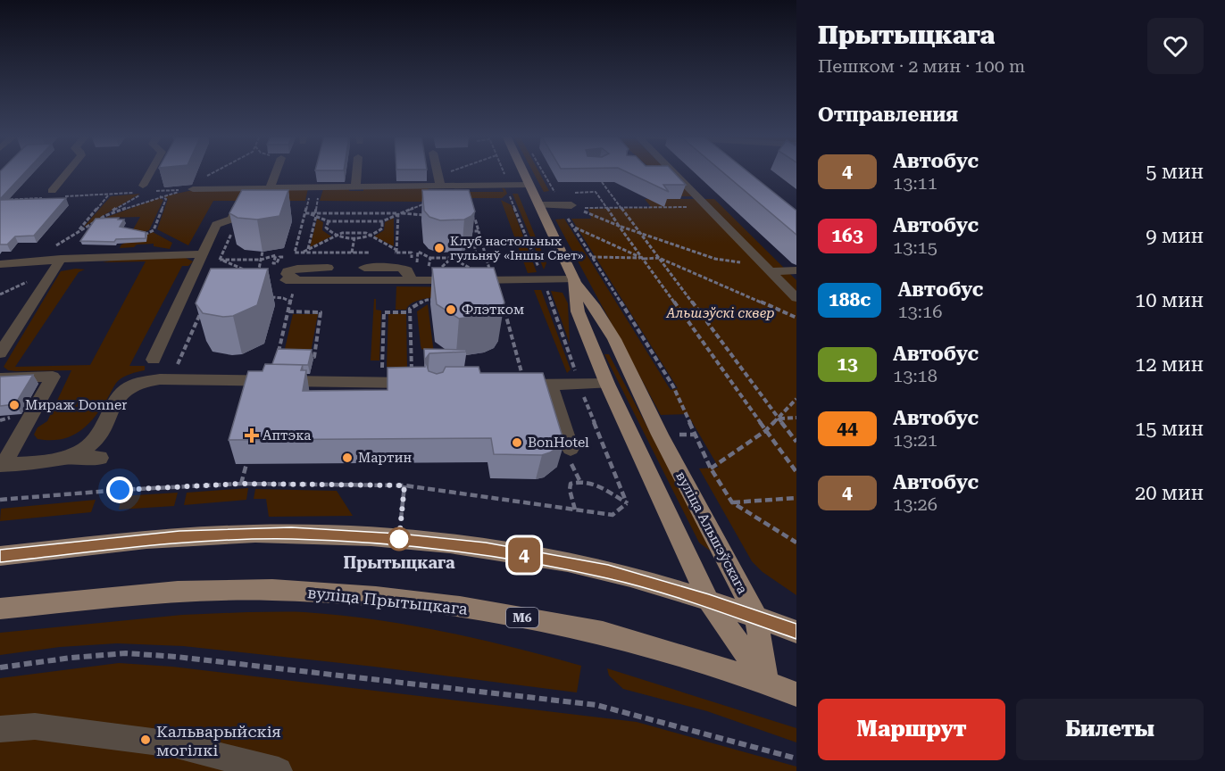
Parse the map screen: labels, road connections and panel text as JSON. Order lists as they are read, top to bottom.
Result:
{
  "streets": {
    "main road": ["вуліца Альшэўскага", "вуліца Прытыцкага", "М6"]
  },
  "crossings": [
    ["вуліца Альшэўскага", "вуліца Прытыцкага"],
    ["вуліца Альшэўскага", "М6"],
    ["вуліца Прытыцкага", "М6"]
  ],
  "parks": ["Альшэўскі сквер"],
  "places": {
    "other": [
      "Клуб настольных гульняў «Іншы Свет»",
      "Флэтком",
      "Мираж Donner",
      "BonHotel",
      "Мартин",
      "Прытыцкага",
      "Кальварыйскія могілкі"
    ],
    "health": ["Аптэка"]
  },
  "lines": ["bus line 4"],
  "page": {
    "on_map": "4",
    "heading": [
      ["Прытыцкага", "Пешком · 2 мин · 100 m"],
      "Отправления"
    ],
    "list": [
      {
        "mark": "4",
        "name": "Автобус",
        "note": "13:11",
        "value": "5 мин"
      },
      {
        "mark": "163",
        "name": "Автобус",
        "note": "13:15",
        "value": "9 мин"
      },
      {
        "mark": "188с",
        "name": "Автобус",
        "note": "13:16",
        "value": "10 мин"
      },
      {
        "mark": "13",
        "name": "Автобус",
        "note": "13:18",
        "value": "12 мин"
      },
      {
        "mark": "44",
        "name": "Автобус",
        "note": "13:21",
        "value": "15 мин"
      },
      {
        "mark": "4",
        "name": "Автобус",
        "note": "13:26",
        "value": "20 мин"
      }
    ],
    "buttons": ["Маршрут", "Билеты"]
  }
}
